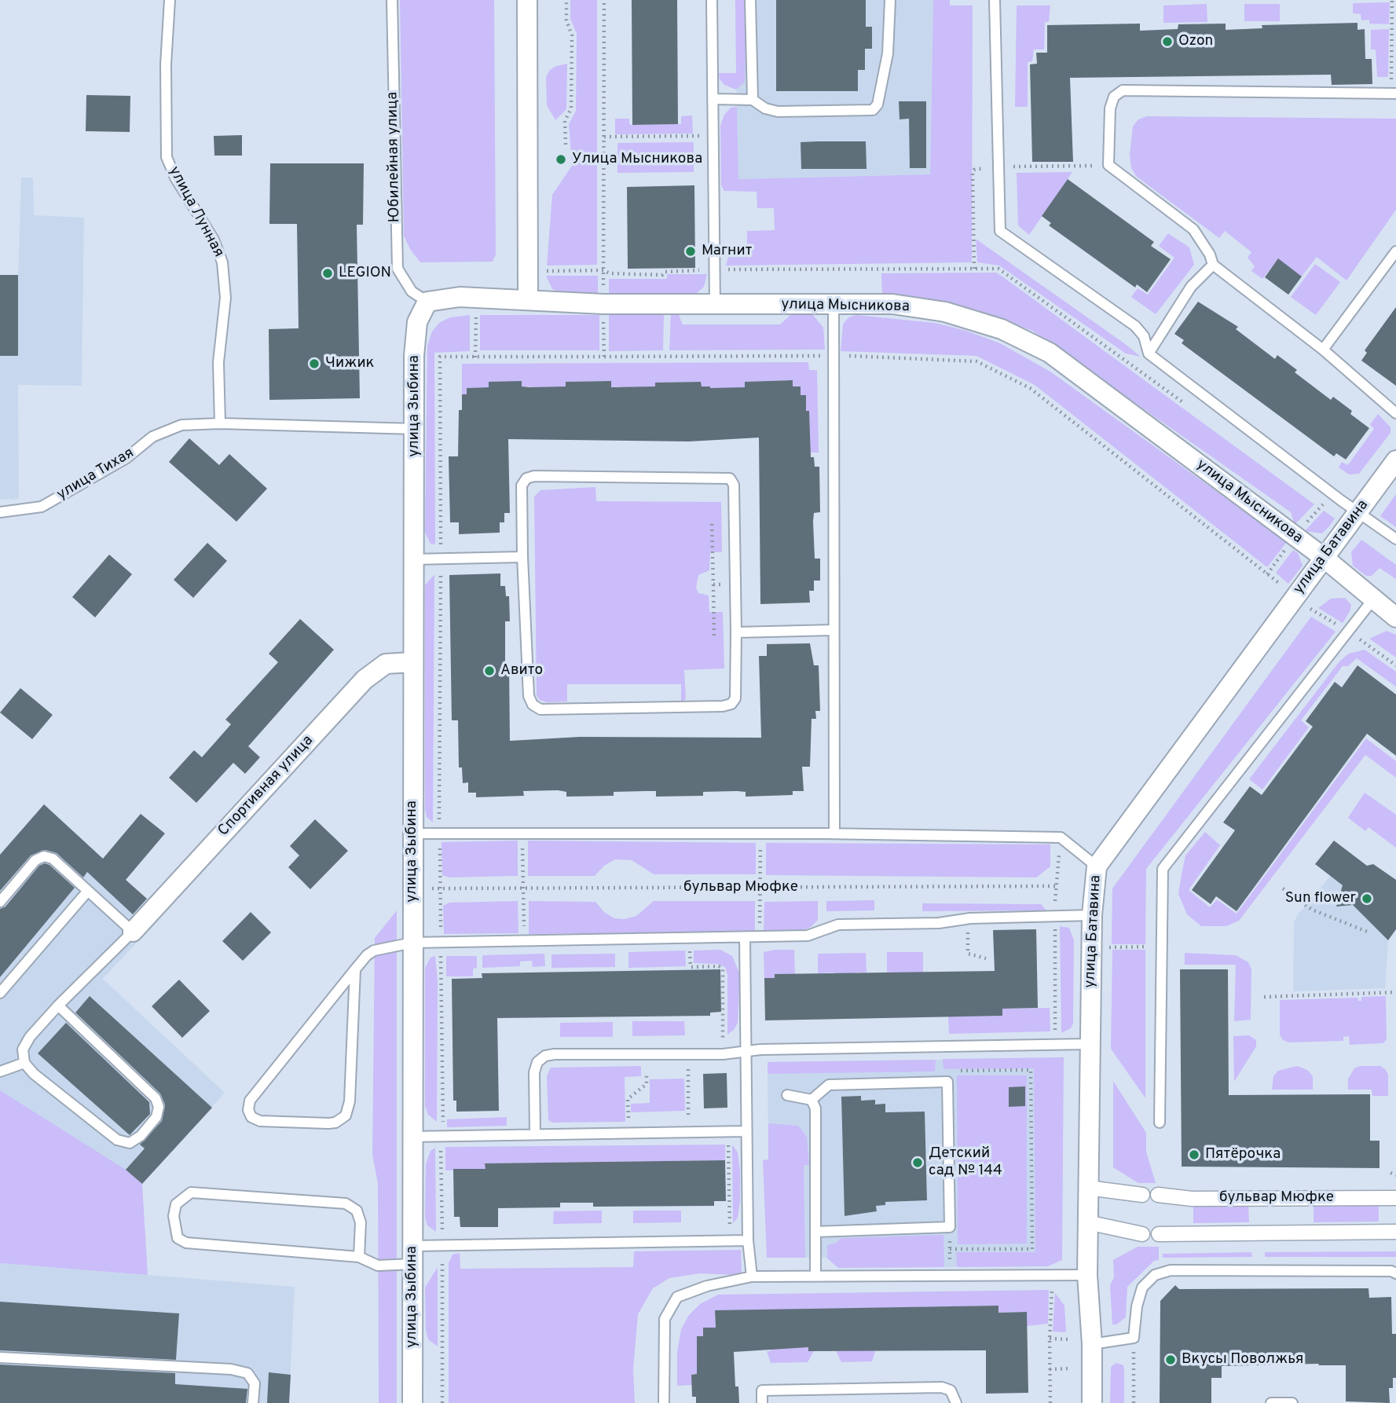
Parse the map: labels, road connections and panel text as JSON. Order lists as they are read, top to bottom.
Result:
{
  "streets": {
    "street": [
      "улица Мысникова",
      "улица Зыбина",
      "улица Батавина",
      "Спортивная улица",
      "бульвар Мюфке"
    ],
    "lane": ["Юбилейная улица", "улица Лунная", "улица Тихая"]
  },
  "crossings": [
    ["Юбилейная улица", "улица Мысникова"],
    ["Юбилейная улица", "улица Зыбина"],
    ["улица Лунная", "улица Тихая"],
    ["улица Мысникова", "улица Зыбина"],
    ["улица Мысникова", "улица Батавина"],
    ["улица Зыбина", "улица Тихая"],
    ["улица Зыбина", "Спортивная улица"]
  ],
  "places": [
    "Ozon",
    "Улица Мысникова",
    "Магнит",
    "LEGION",
    "Чижик",
    "Авито",
    "Sun flower",
    "Пятёрочка",
    "Детский сад № 144",
    "Вкусы Поволжья"
  ]
}
